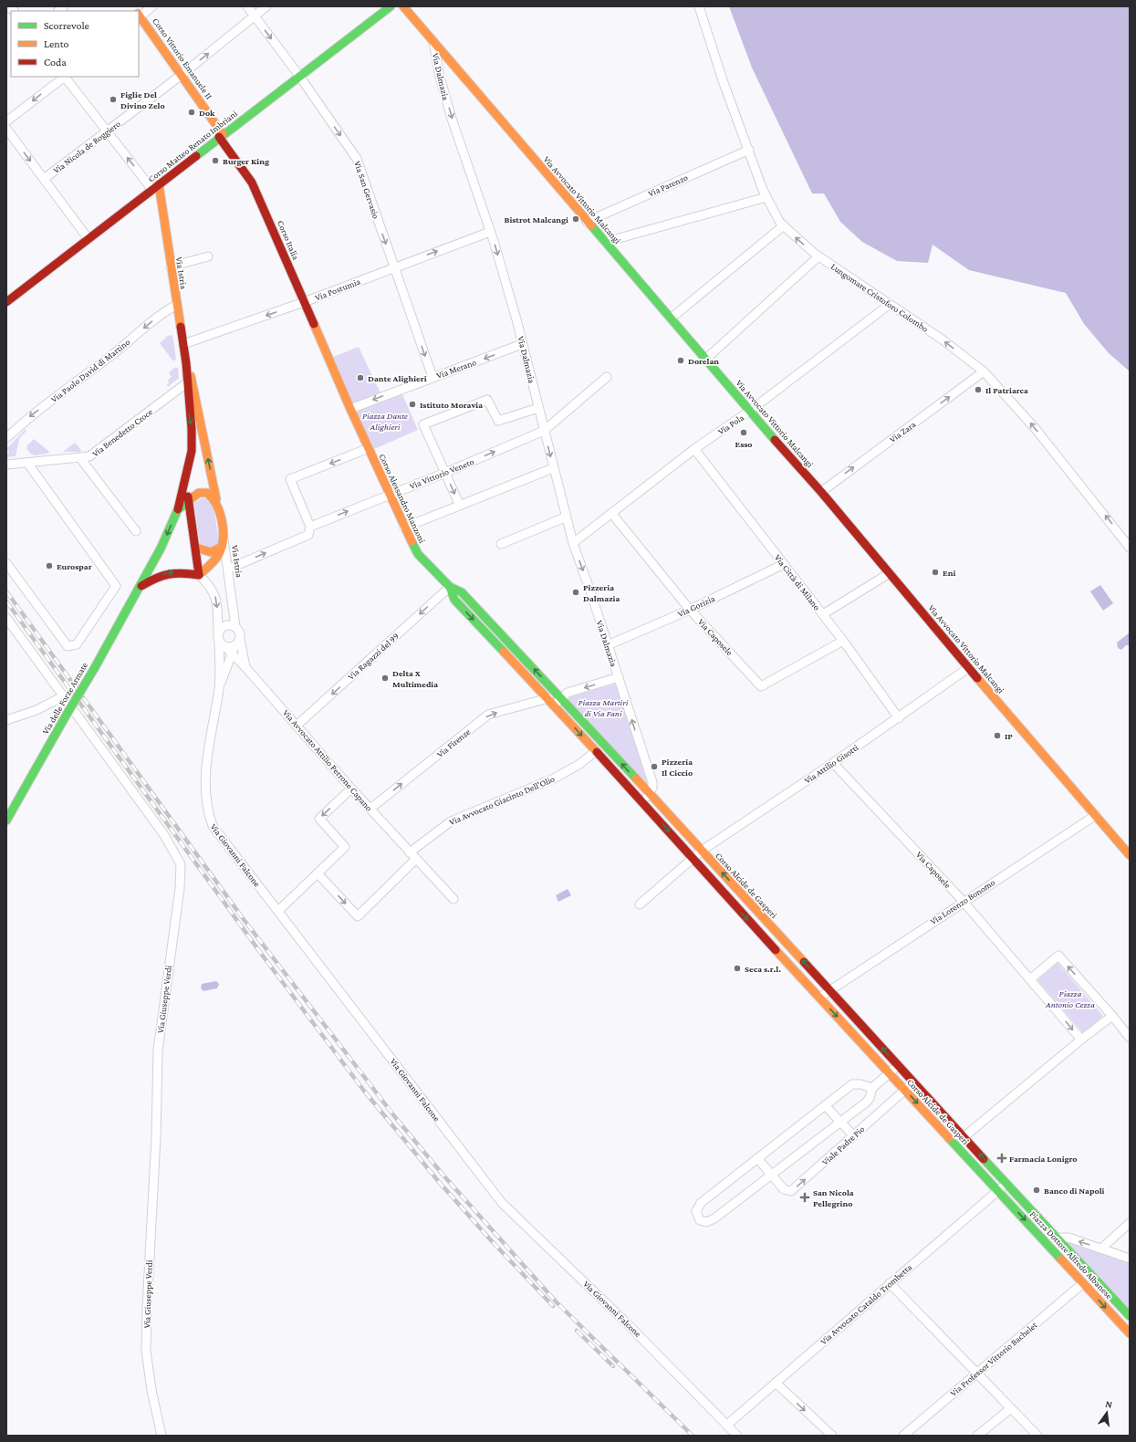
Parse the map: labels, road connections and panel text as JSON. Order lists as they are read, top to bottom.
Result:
{
  "streets": {
    "street": [
      "Corso Vittorio Emanuele II",
      "Via Dalmazia",
      "Corso Matteo Renato Imbriani",
      "Via Nicola de Roggiero",
      "Via Parenzo",
      "Via San Gervasio",
      "Via Avvocato Vittorio Malcangi",
      "Corso Italia",
      "Via Istria",
      "Via Postumia",
      "Lungomare Cristoforo Colombo",
      "Via Merano",
      "Via Paolo David di Martino",
      "Via Pola",
      "Via Zara",
      "Via Benedetto Croce",
      "Via Vittorio Veneto",
      "Corso Alessandro Manzoni",
      "Via Città di Milano",
      "Via Gorizia",
      "Via Caposele",
      "Via Ragazzi del 99",
      "Via delle Forze Armate",
      "Via Firenze",
      "Via Avvocato Attilio Perrone Capano",
      "Via Attilio Gisotti",
      "Via Avvocato Giacinto Dell'Olio",
      "Via Giovanni Falcone",
      "Corso Alcide de Gasperi",
      "Via Lorenzo Bonomo",
      "Via Giuseppe Verdi",
      "Viale Padre Pio",
      "Piazza Dottore Alfredo Albanese",
      "Via Avvocato Cataldo Trombetta",
      "Via Professor Vittorio Bachelet"
    ]
  },
  "crossings": [
    ["Corso Vittorio Emanuele II", "Corso Matteo Renato Imbriani"],
    ["Corso Vittorio Emanuele II", "Via Nicola de Roggiero"],
    ["Corso Vittorio Emanuele II", "Corso Italia"],
    ["Via Dalmazia", "Via Avvocato Vittorio Malcangi"],
    ["Via Dalmazia", "Via Postumia"],
    ["Via Dalmazia", "Via Merano"],
    ["Via Dalmazia", "Via Pola"],
    ["Via Dalmazia", "Via Vittorio Veneto"],
    ["Via Dalmazia", "Via Gorizia"],
    ["Corso Matteo Renato Imbriani", "Via San Gervasio"],
    ["Corso Matteo Renato Imbriani", "Corso Italia"],
    ["Corso Matteo Renato Imbriani", "Via Istria"],
    ["Via Nicola de Roggiero", "Via San Gervasio"],
    ["Via Parenzo", "Via Avvocato Vittorio Malcangi"],
    ["Via Parenzo", "Lungomare Cristoforo Colombo"],
    ["Via San Gervasio", "Via Postumia"],
    ["Via San Gervasio", "Via Merano"],
    ["Via Avvocato Vittorio Malcangi", "Via Pola"],
    ["Via Avvocato Vittorio Malcangi", "Via Zara"],
    ["Via Avvocato Vittorio Malcangi", "Via Attilio Gisotti"],
    ["Via Avvocato Vittorio Malcangi", "Via Lorenzo Bonomo"],
    ["Corso Italia", "Via Postumia"],
    ["Corso Italia", "Via Merano"],
    ["Via Istria", "Via Postumia"],
    ["Via Istria", "Via Paolo David di Martino"],
    ["Via Istria", "Via Benedetto Croce"],
    ["Via Istria", "Via Vittorio Veneto"],
    ["Via Istria", "Via delle Forze Armate"],
    ["Via Istria", "Via Avvocato Attilio Perrone Capano"],
    ["Via Istria", "Via Giovanni Falcone"],
    ["Lungomare Cristoforo Colombo", "Via Pola"],
    ["Lungomare Cristoforo Colombo", "Via Zara"],
    ["Via Pola", "Via Città di Milano"],
    ["Via Pola", "Via Caposele"],
    ["Via Vittorio Veneto", "Corso Alessandro Manzoni"],
    ["Corso Alessandro Manzoni", "Via Ragazzi del 99"],
    ["Corso Alessandro Manzoni", "Via Firenze"],
    ["Via Città di Milano", "Via Gorizia"],
    ["Via Città di Milano", "Via Caposele"],
    ["Via Città di Milano", "Via Attilio Gisotti"],
    ["Via Gorizia", "Via Caposele"],
    ["Via Caposele", "Via Attilio Gisotti"],
    ["Via Caposele", "Via Lorenzo Bonomo"],
    ["Via Ragazzi del 99", "Via Avvocato Attilio Perrone Capano"],
    ["Via Firenze", "Via Avvocato Attilio Perrone Capano"],
    ["Via Avvocato Attilio Perrone Capano", "Via Avvocato Giacinto Dell'Olio"],
    ["Via Avvocato Attilio Perrone Capano", "Via Giovanni Falcone"],
    ["Via Attilio Gisotti", "Corso Alcide de Gasperi"],
    ["Via Giovanni Falcone", "Via Avvocato Cataldo Trombetta"],
    ["Corso Alcide de Gasperi", "Via Lorenzo Bonomo"],
    ["Corso Alcide de Gasperi", "Viale Padre Pio"],
    ["Corso Alcide de Gasperi", "Piazza Dottore Alfredo Albanese"],
    ["Corso Alcide de Gasperi", "Via Avvocato Cataldo Trombetta"],
    ["Piazza Dottore Alfredo Albanese", "Via Avvocato Cataldo Trombetta"],
    ["Piazza Dottore Alfredo Albanese", "Via Professor Vittorio Bachelet"]
  ],
  "one_way": [
    "Via Dalmazia",
    "Via San Gervasio",
    "Lungomare Cristoforo Colombo",
    "Via Merano",
    "Via Paolo David di Martino",
    "Via Zara",
    "Via Ragazzi del 99",
    "Via Firenze"
  ],
  "parks": ["Piazza Dante Alighieri", "Piazza Martiri di Via Fani", "Piazza Antonio Cezza"],
  "places": {
    "other": [
      "Figlie Del Divino Zelo",
      "Dok",
      "Burger King",
      "Bistrot Malcangi",
      "Dorelan",
      "Dante Alighieri",
      "Il Patriarca",
      "Istituto Moravia",
      "Esso",
      "Eurospar",
      "Eni",
      "Pizzeria Dalmazia",
      "Delta X Multimedia",
      "IP",
      "Pizzeria Il Ciccio",
      "Seca s.r.l.",
      "Banco di Napoli"
    ],
    "health": ["Farmacia Lonigro", "San Nicola Pellegrino"]
  },
  "legend": ["Scorrevole", "Lento", "Coda"],
  "north": "top"
}
